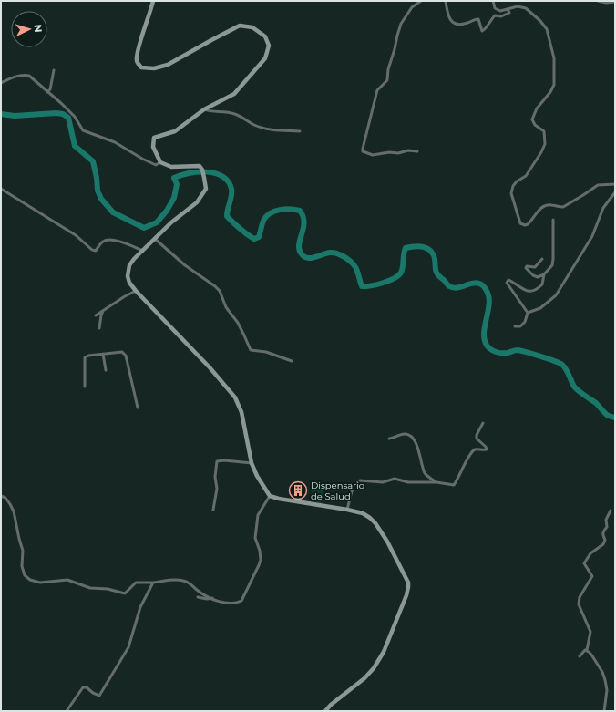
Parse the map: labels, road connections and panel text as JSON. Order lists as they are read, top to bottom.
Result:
{
  "places": {
    "building": ["Dispensario de Salud"]
  },
  "north": "right"
}
